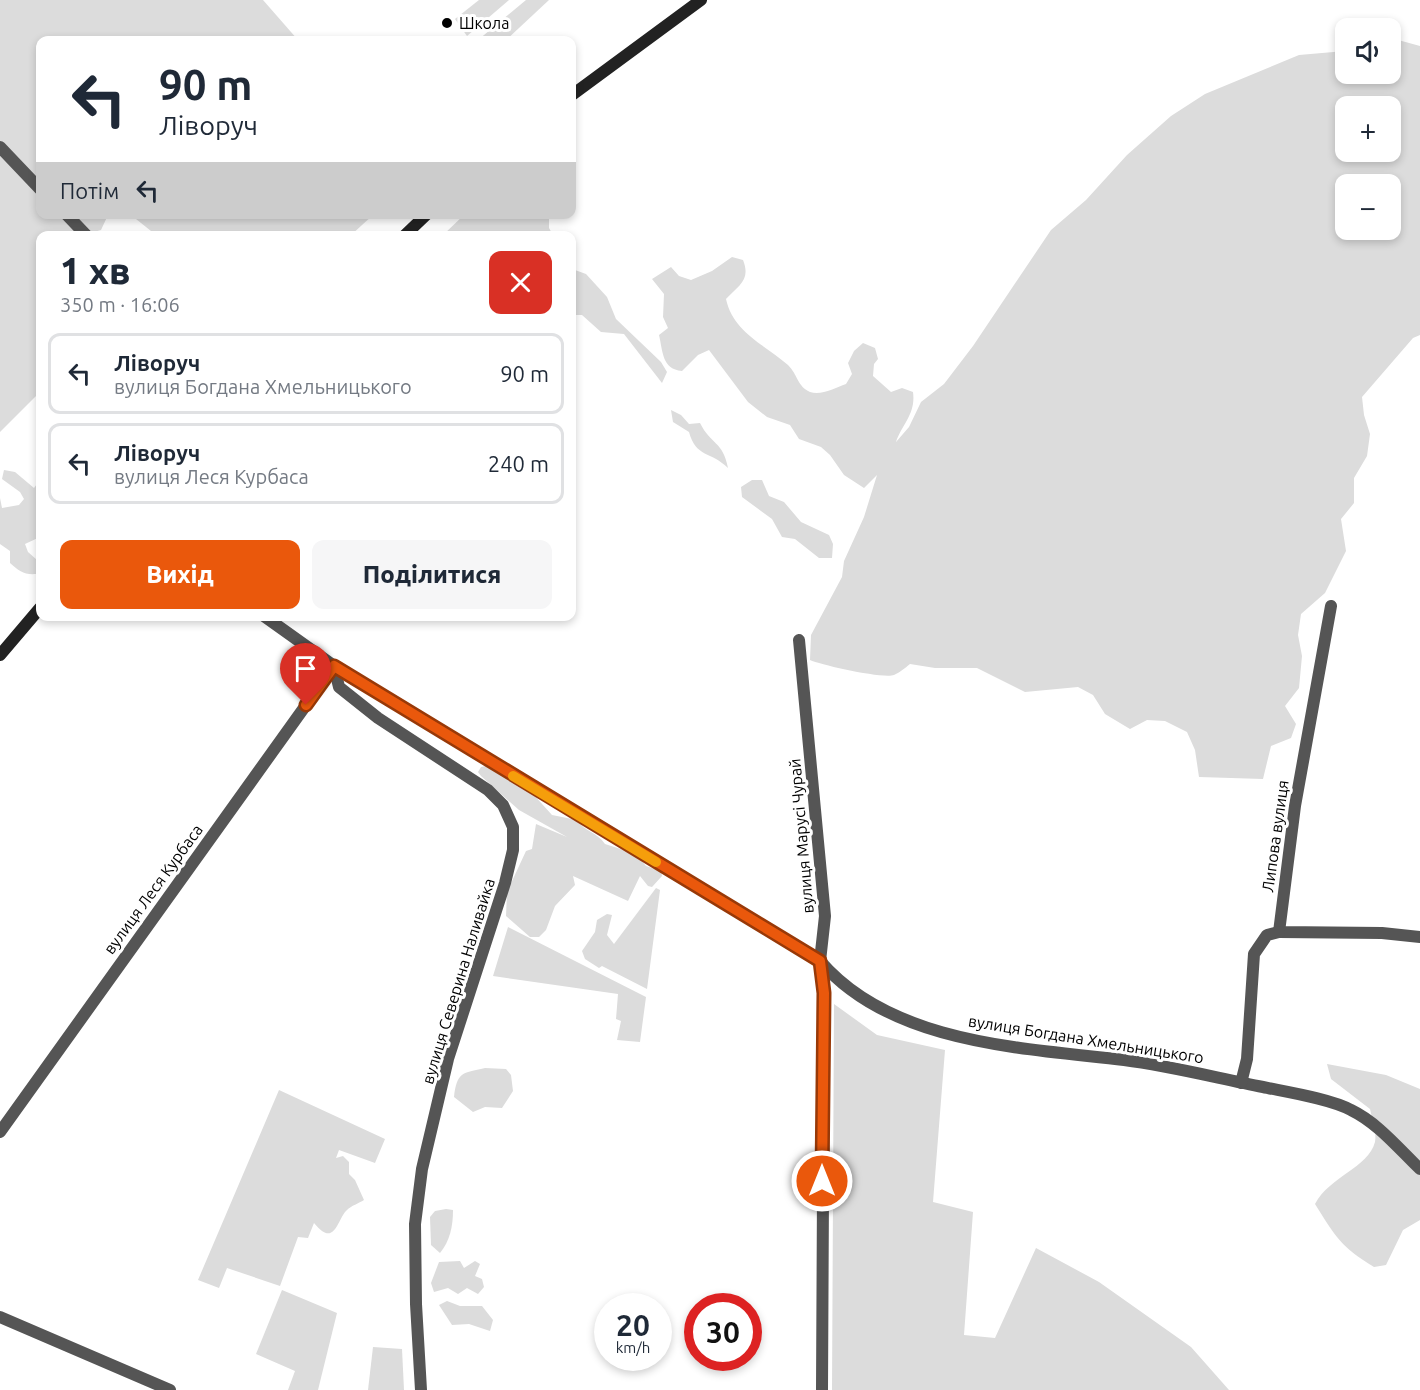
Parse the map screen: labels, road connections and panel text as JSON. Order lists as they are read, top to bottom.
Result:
{
  "streets": {
    "street": [
      "вулиця Марусі Чурай",
      "Липова вулиця",
      "вулиця Леся Курбаса",
      "вулиця Северина Наливайка",
      "вулиця Богдана Хмельницького"
    ]
  },
  "crossings": [
    ["вулиця Марусі Чурай", "вулиця Богдана Хмельницького"],
    ["вулиця Леся Курбаса", "вулиця Северина Наливайка"],
    ["вулиця Леся Курбаса", "вулиця Богдана Хмельницького"],
    ["вулиця Северина Наливайка", "вулиця Богдана Хмельницького"]
  ],
  "places": ["Школа"],
  "page": {
    "map_buttons": ["+", "−"],
    "turn": ["90 m", "Ліворуч"],
    "then": "Потім",
    "heading": ["1 хв", "350 m · 16:06"],
    "list": [
      {
        "name": "Ліворуч",
        "note": "вулиця Богдана Хмельницького",
        "value": "90 m"
      },
      {
        "name": "Ліворуч",
        "note": "вулиця Леся Курбаса",
        "value": "240 m"
      }
    ],
    "buttons": ["Вихід", "Поділитися"],
    "speed": "20 km/h",
    "limit": "30"
  }
}
